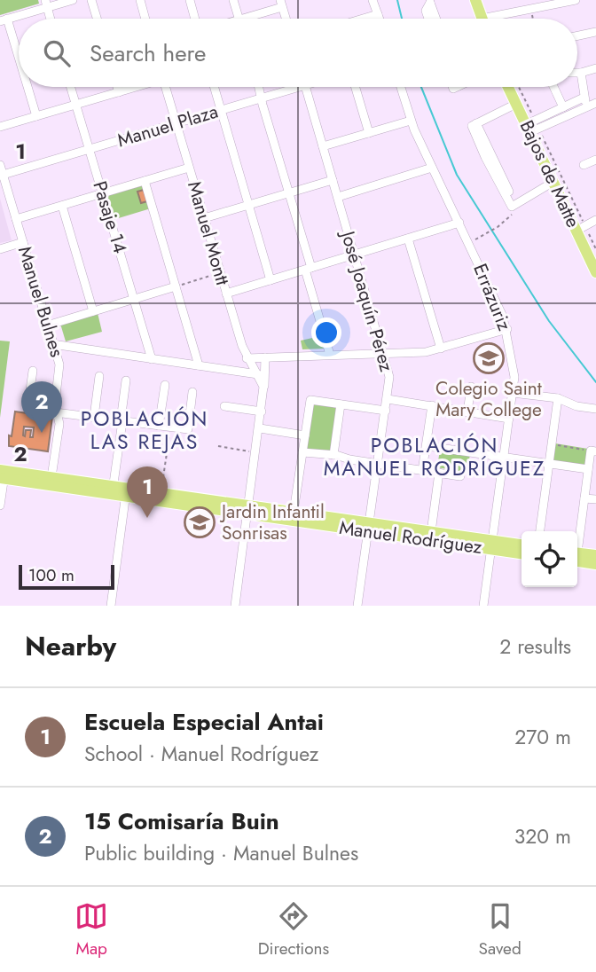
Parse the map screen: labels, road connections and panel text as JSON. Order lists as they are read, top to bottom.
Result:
{
  "streets": {
    "main road": ["Bajos de Matte", "Manuel Rodríguez"],
    "street": [
      "Manuel Plaza",
      "Pasaje 14",
      "Manuel Montt",
      "Errázuriz",
      "Manuel Bulnes",
      "José Joaquín Pérez"
    ]
  },
  "crossings": [
    ["Manuel Plaza", "Pasaje 14"],
    ["Manuel Plaza", "Manuel Montt"],
    ["Manuel Plaza", "Manuel Bulnes"],
    ["Errázuriz", "Manuel Rodríguez"],
    ["Manuel Bulnes", "Manuel Rodríguez"],
    ["José Joaquín Pérez", "Manuel Rodríguez"]
  ],
  "districts": ["POBLACIÓN LAS REJAS", "POBLACIÓN MANUEL RODRÍGUEZ"],
  "places": {
    "school or university": ["Colegio Saint Mary College", "Jardin Infantil Sonrisas"]
  },
  "scale_bar": "100 m",
  "page": {
    "search": "Search here",
    "pins": ["2", "1"],
    "scale": "100 m",
    "heading": ["Nearby", "2 results"],
    "list": [
      {
        "mark": "1",
        "name": "Escuela Especial Antai",
        "note": "School · Manuel Rodríguez",
        "value": "270 m"
      },
      {
        "mark": "2",
        "name": "15 Comisaría Buin",
        "note": "Public building · Manuel Bulnes",
        "value": "320 m"
      }
    ],
    "nav": ["Map", "Directions", "Saved"]
  },
  "grid": {
    "rows": ["1", "2"]
  }
}
